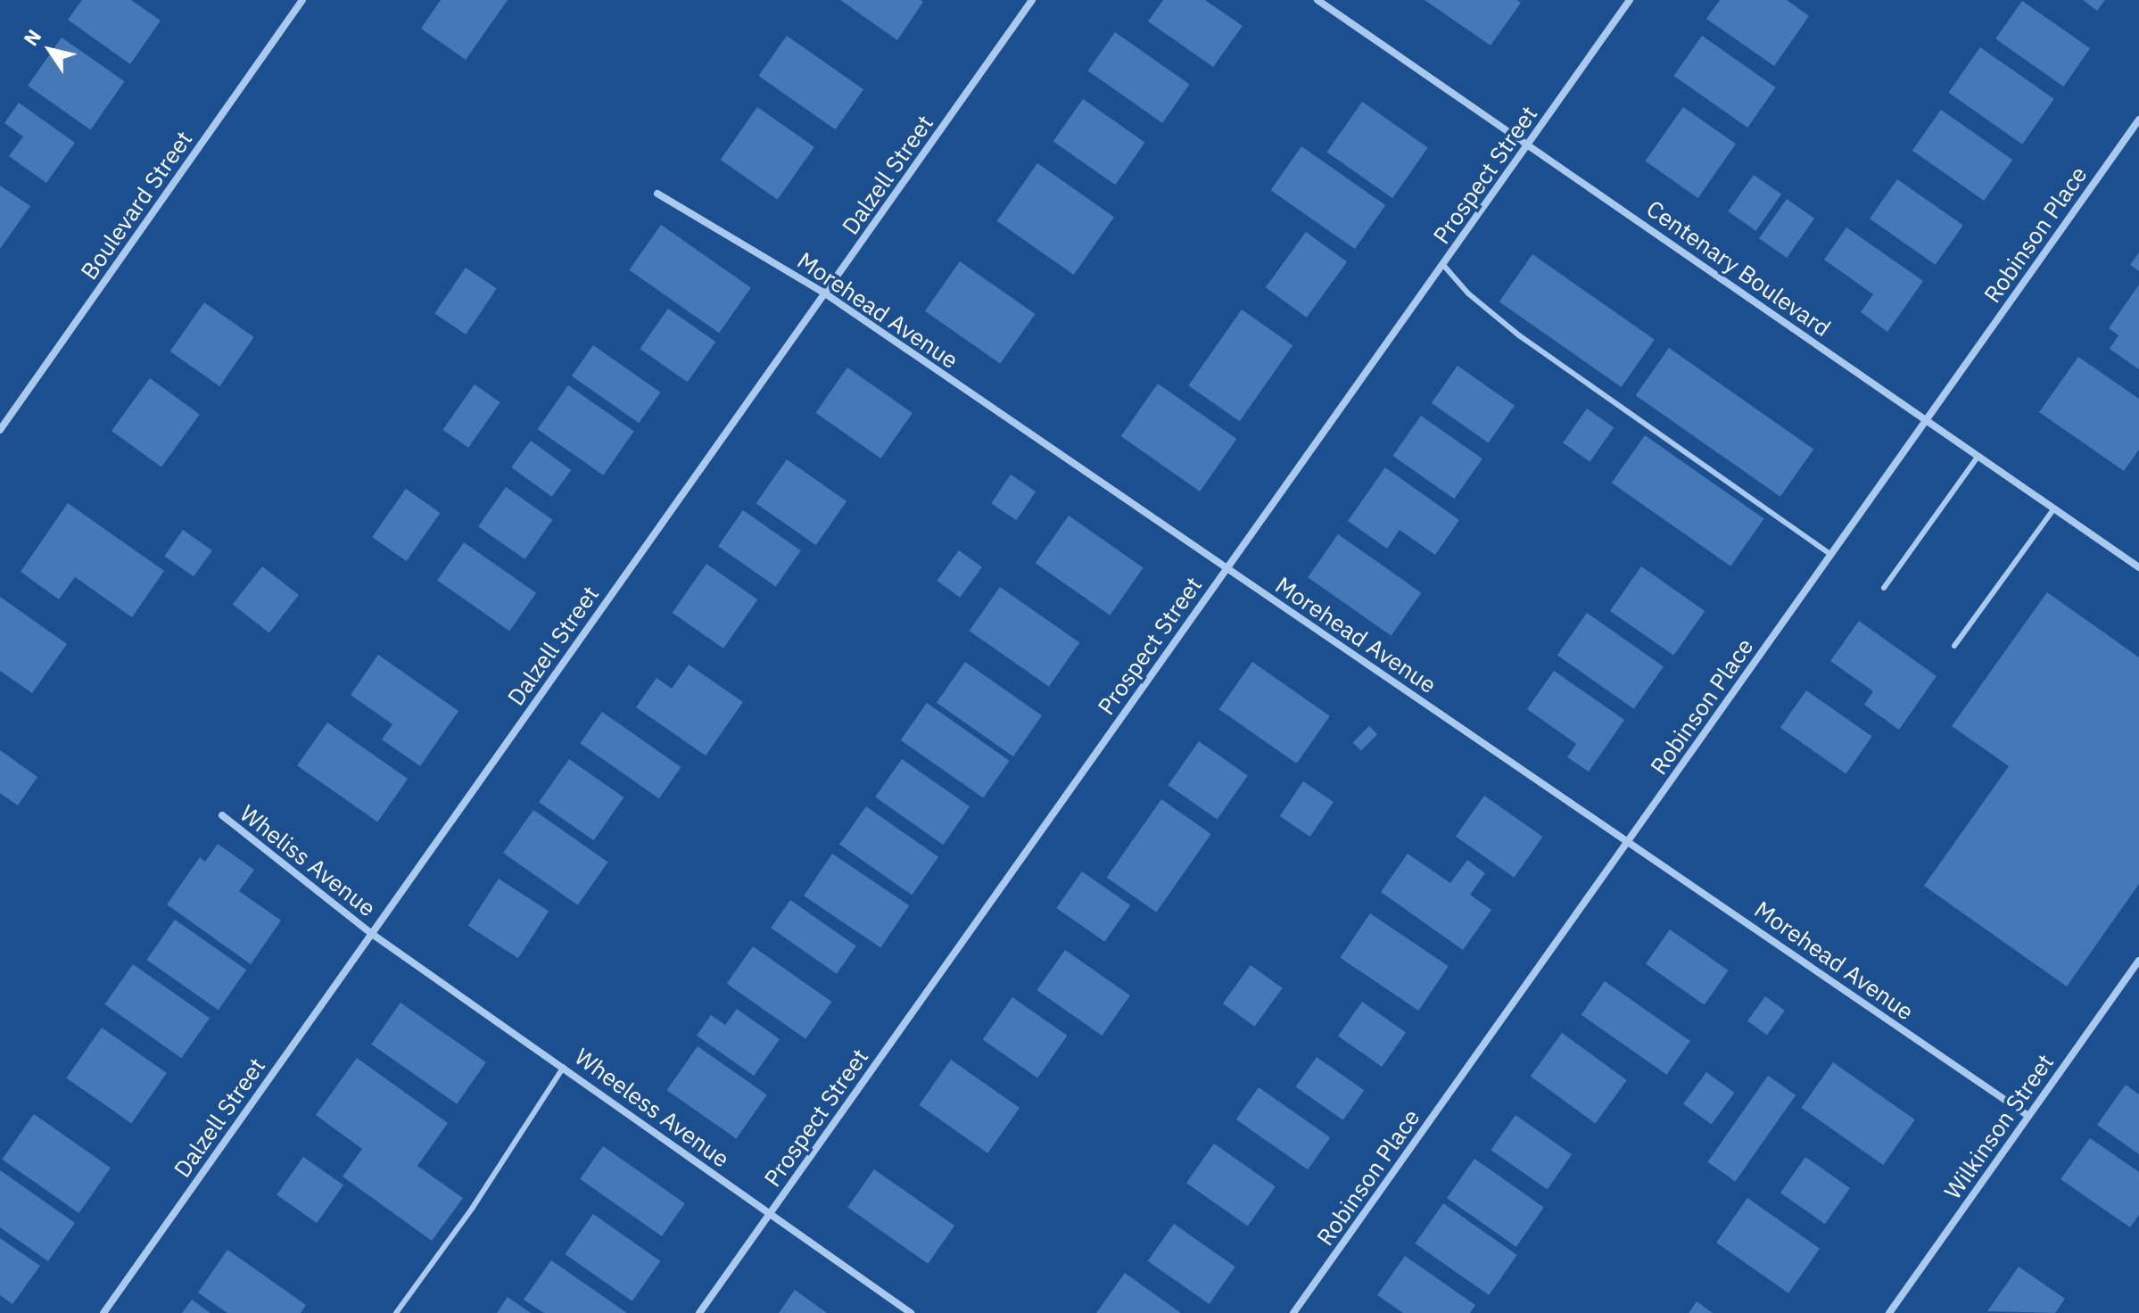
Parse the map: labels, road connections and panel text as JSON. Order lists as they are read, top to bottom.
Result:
{
  "streets": {
    "street": [
      "Dalzell Street",
      "Prospect Street",
      "Boulevard Street",
      "Robinson Place",
      "Centenary Boulevard",
      "Morehead Avenue",
      "Wheliss Avenue",
      "Wheeless Avenue",
      "Wilkinson Street"
    ]
  },
  "crossings": [
    ["Dalzell Street", "Morehead Avenue"],
    ["Dalzell Street", "Wheliss Avenue"],
    ["Dalzell Street", "Wheeless Avenue"],
    ["Prospect Street", "Centenary Boulevard"],
    ["Prospect Street", "Morehead Avenue"],
    ["Prospect Street", "Wheeless Avenue"],
    ["Robinson Place", "Centenary Boulevard"],
    ["Robinson Place", "Morehead Avenue"],
    ["Morehead Avenue", "Wilkinson Street"],
    ["Wheliss Avenue", "Wheeless Avenue"]
  ],
  "north": "top left"
}
